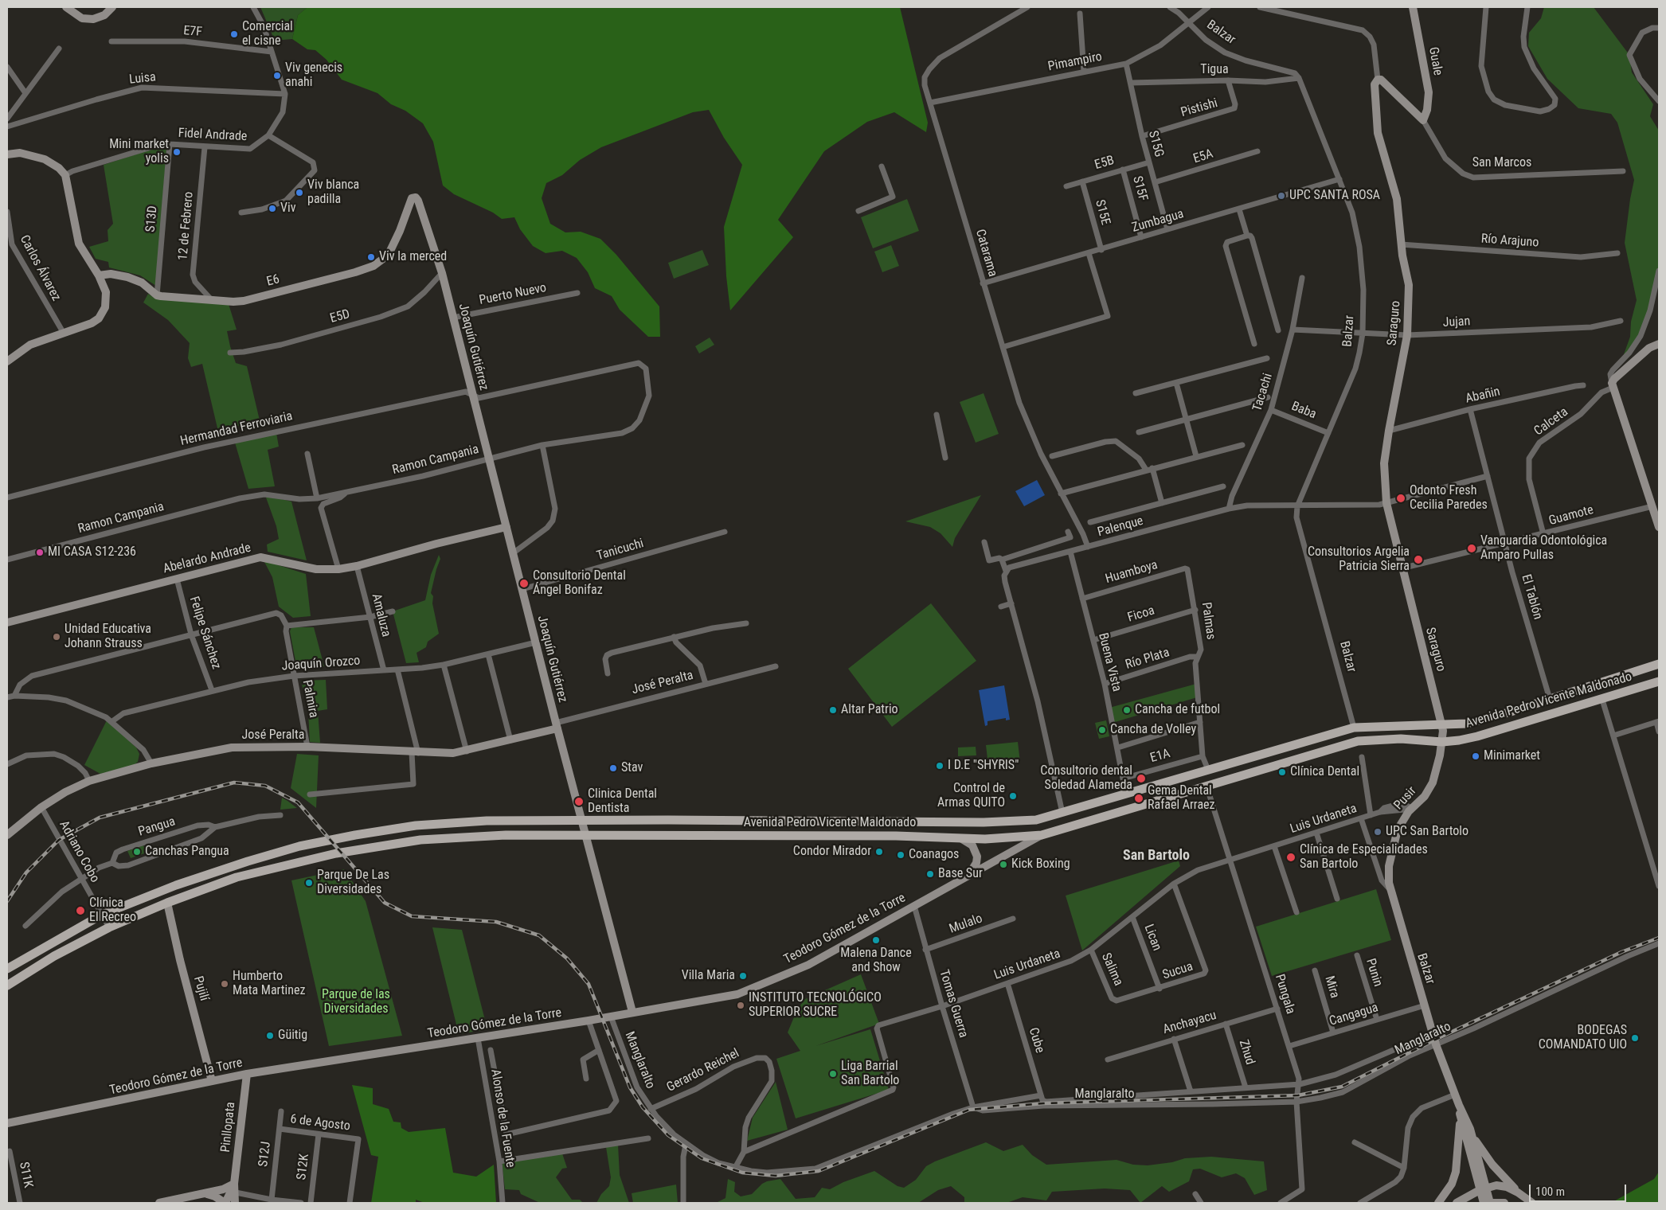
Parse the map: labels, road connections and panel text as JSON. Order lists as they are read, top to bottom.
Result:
{
  "streets": {
    "main road": ["Avenida Pedro Vicente Maldonado"],
    "street": [
      "E7F",
      "Balzar",
      "Guale",
      "Pimampiro",
      "Tigua",
      "Luisa",
      "Pistishi",
      "Fidel Andrade",
      "S15G",
      "E5A",
      "E5B",
      "San Marcos",
      "S15F",
      "S15E",
      "S13D",
      "Zumbagua",
      "12 de Febrero",
      "Río Arajuno",
      "Catarama",
      "Carlos Álvarez",
      "E6",
      "Puerto Nuevo",
      "E5D",
      "Jujan",
      "Saraguro",
      "Joaquín Gutiérrez",
      "Tacachi",
      "Abañin",
      "Baba",
      "Calceta",
      "Hermandad Ferroviaria",
      "Ramon Campania",
      "Guamote",
      "Palenque",
      "Tanicuchi",
      "Abelardo Andrade",
      "Huamboya",
      "El Tablón",
      "Ficoa",
      "Amaluza",
      "Palmas",
      "Felipe Sánchez",
      "Río Plata",
      "Buena Vista",
      "Joaquín Orozco",
      "José Peralta",
      "Palmira",
      "E1A",
      "Pusir",
      "Luis Urdaneta",
      "Pangua",
      "Adriano Cobo",
      "Mulalo",
      "Teodoro Gómez de la Torre",
      "Lican",
      "Salima",
      "Sucua",
      "Punin",
      "Mira",
      "Pujilí",
      "Pungala",
      "Tomas Guerra",
      "Cangagua",
      "Anchayacu",
      "Manglaralto",
      "Cube",
      "Zhud",
      "Gerardo Reichel",
      "Alonso de la Fuente",
      "6 de Agosto",
      "Pinllopata",
      "S12J",
      "S12K",
      "S11K"
    ]
  },
  "crossings": [
    ["E7F", "Fidel Andrade"],
    ["Balzar", "Pimampiro"],
    ["Balzar", "Tigua"],
    ["Balzar", "Zumbagua"],
    ["Balzar", "Jujan"],
    ["Balzar", "Baba"],
    ["Balzar", "Palenque"],
    ["Balzar", "Avenida Pedro Vicente Maldonado"],
    ["Balzar", "Pusir"],
    ["Balzar", "Luis Urdaneta"],
    ["Balzar", "Cangagua"],
    ["Balzar", "Manglaralto"],
    ["Guale", "San Marcos"],
    ["Pimampiro", "S15G"],
    ["Pimampiro", "Catarama"],
    ["Tigua", "Pistishi"],
    ["Tigua", "S15G"],
    ["Luisa", "Fidel Andrade"],
    ["Pistishi", "S15G"],
    ["Fidel Andrade", "S13D"],
    ["Fidel Andrade", "12 de Febrero"],
    ["S15G", "E5A"],
    ["S15G", "E5B"],
    ["S15G", "Zumbagua"],
    ["E5B", "S15F"],
    ["E5B", "S15E"],
    ["San Marcos", "Saraguro"],
    ["S15F", "Zumbagua"],
    ["S15E", "Zumbagua"],
    ["S13D", "E6"],
    ["Zumbagua", "Catarama"],
    ["12 de Febrero", "E6"],
    ["Río Arajuno", "Saraguro"],
    ["Catarama", "Palenque"],
    ["E6", "Joaquín Gutiérrez"],
    ["Puerto Nuevo", "Joaquín Gutiérrez"],
    ["E5D", "Joaquín Gutiérrez"],
    ["Jujan", "Saraguro"],
    ["Jujan", "Tacachi"],
    ["Saraguro", "Abañin"],
    ["Saraguro", "Guamote"],
    ["Saraguro", "Palenque"],
    ["Saraguro", "Avenida Pedro Vicente Maldonado"],
    ["Saraguro", "Pusir"],
    ["Joaquín Gutiérrez", "Hermandad Ferroviaria"],
    ["Joaquín Gutiérrez", "Ramon Campania"],
    ["Joaquín Gutiérrez", "Tanicuchi"],
    ["Joaquín Gutiérrez", "Abelardo Andrade"],
    ["Joaquín Gutiérrez", "Joaquín Orozco"],
    ["Joaquín Gutiérrez", "José Peralta"],
    ["Joaquín Gutiérrez", "Avenida Pedro Vicente Maldonado"],
    ["Joaquín Gutiérrez", "Teodoro Gómez de la Torre"],
    ["Tacachi", "Baba"],
    ["Tacachi", "Palenque"],
    ["Abañin", "El Tablón"],
    ["Calceta", "Guamote"],
    ["Hermandad Ferroviaria", "Ramon Campania"],
    ["Guamote", "El Tablón"],
    ["Palenque", "El Tablón"],
    ["Palenque", "Buena Vista"],
    ["Abelardo Andrade", "Amaluza"],
    ["Huamboya", "Palmas"],
    ["Huamboya", "Buena Vista"],
    ["El Tablón", "Avenida Pedro Vicente Maldonado"],
    ["Ficoa", "Palmas"],
    ["Ficoa", "Buena Vista"],
    ["Amaluza", "Joaquín Orozco"],
    ["Palmas", "Río Plata"],
    ["Palmas", "Avenida Pedro Vicente Maldonado"],
    ["Palmas", "E1A"],
    ["Felipe Sánchez", "Joaquín Orozco"],
    ["Río Plata", "Buena Vista"],
    ["Buena Vista", "E1A"],
    ["Joaquín Orozco", "Palmira"],
    ["José Peralta", "Palmira"],
    ["José Peralta", "Adriano Cobo"],
    ["Avenida Pedro Vicente Maldonado", "Pusir"],
    ["Avenida Pedro Vicente Maldonado", "Adriano Cobo"],
    ["Avenida Pedro Vicente Maldonado", "Teodoro Gómez de la Torre"],
    ["Avenida Pedro Vicente Maldonado", "Pujilí"],
    ["Avenida Pedro Vicente Maldonado", "Pungala"],
    ["Pusir", "Luis Urdaneta"],
    ["Luis Urdaneta", "Lican"],
    ["Luis Urdaneta", "Salima"],
    ["Luis Urdaneta", "Sucua"],
    ["Luis Urdaneta", "Pungala"],
    ["Luis Urdaneta", "Tomas Guerra"],
    ["Luis Urdaneta", "Cube"],
    ["Luis Urdaneta", "Gerardo Reichel"],
    ["Pangua", "Adriano Cobo"],
    ["Mulalo", "Tomas Guerra"],
    ["Teodoro Gómez de la Torre", "Pujilí"],
    ["Teodoro Gómez de la Torre", "Tomas Guerra"],
    ["Teodoro Gómez de la Torre", "Manglaralto"],
    ["Teodoro Gómez de la Torre", "Alonso de la Fuente"],
    ["Teodoro Gómez de la Torre", "Pinllopata"],
    ["Lican", "Sucua"],
    ["Salima", "Sucua"],
    ["Punin", "Cangagua"],
    ["Mira", "Cangagua"],
    ["Pungala", "Cangagua"],
    ["Pungala", "Anchayacu"],
    ["Pungala", "Manglaralto"],
    ["Tomas Guerra", "Manglaralto"],
    ["Anchayacu", "Zhud"],
    ["Manglaralto", "Cube"],
    ["Manglaralto", "Zhud"],
    ["Manglaralto", "Gerardo Reichel"],
    ["6 de Agosto", "S12J"],
    ["6 de Agosto", "S12K"]
  ],
  "districts": ["San Bartolo"],
  "parks": ["Parque de las Diversidades"],
  "places": [
    "Comercial el cisne",
    "Viv genecis anahi",
    "Mini market yolis",
    "Viv blanca padilla",
    "UPC SANTA ROSA",
    "Viv",
    "Viv la merced",
    "Odonto Fresh Cecilia Paredes",
    "Vanguardia Odontológica Amparo Pullas",
    "MI CASA S12-236",
    "Consultorios Argelia Patricia Sierra",
    "Consultorio Dental Ángel Bonifaz",
    "Unidad Educativa Johann Strauss",
    "Altar Patrio",
    "Cancha de futbol",
    "Cancha de Volley",
    "Minimarket",
    "I D.E \"SHYRIS\"",
    "Stav",
    "Clínica Dental",
    "Consultorio dental Soledad Alameda",
    "Control de Armas QUITO",
    "Gema Dental Rafael Arraez",
    "Clinica Dental Dentista",
    "UPC San Bartolo",
    "Canchas Pangua",
    "Condor Mirador",
    "Coanagos",
    "Clínica de Especialidades San Bartolo",
    "Kick Boxing",
    "Base Sur",
    "Parque De Las Diversidades",
    "Clínica El Recreo",
    "Malena Dance and Show",
    "Villa Maria",
    "Humberto Mata Martinez",
    "INSTITUTO TECNOLÓGICO SUPERIOR SUCRE",
    "Güitig",
    "BODEGAS COMANDATO UIO",
    "Liga Barrial San Bartolo"
  ],
  "scale_bar": "100 m"
}
